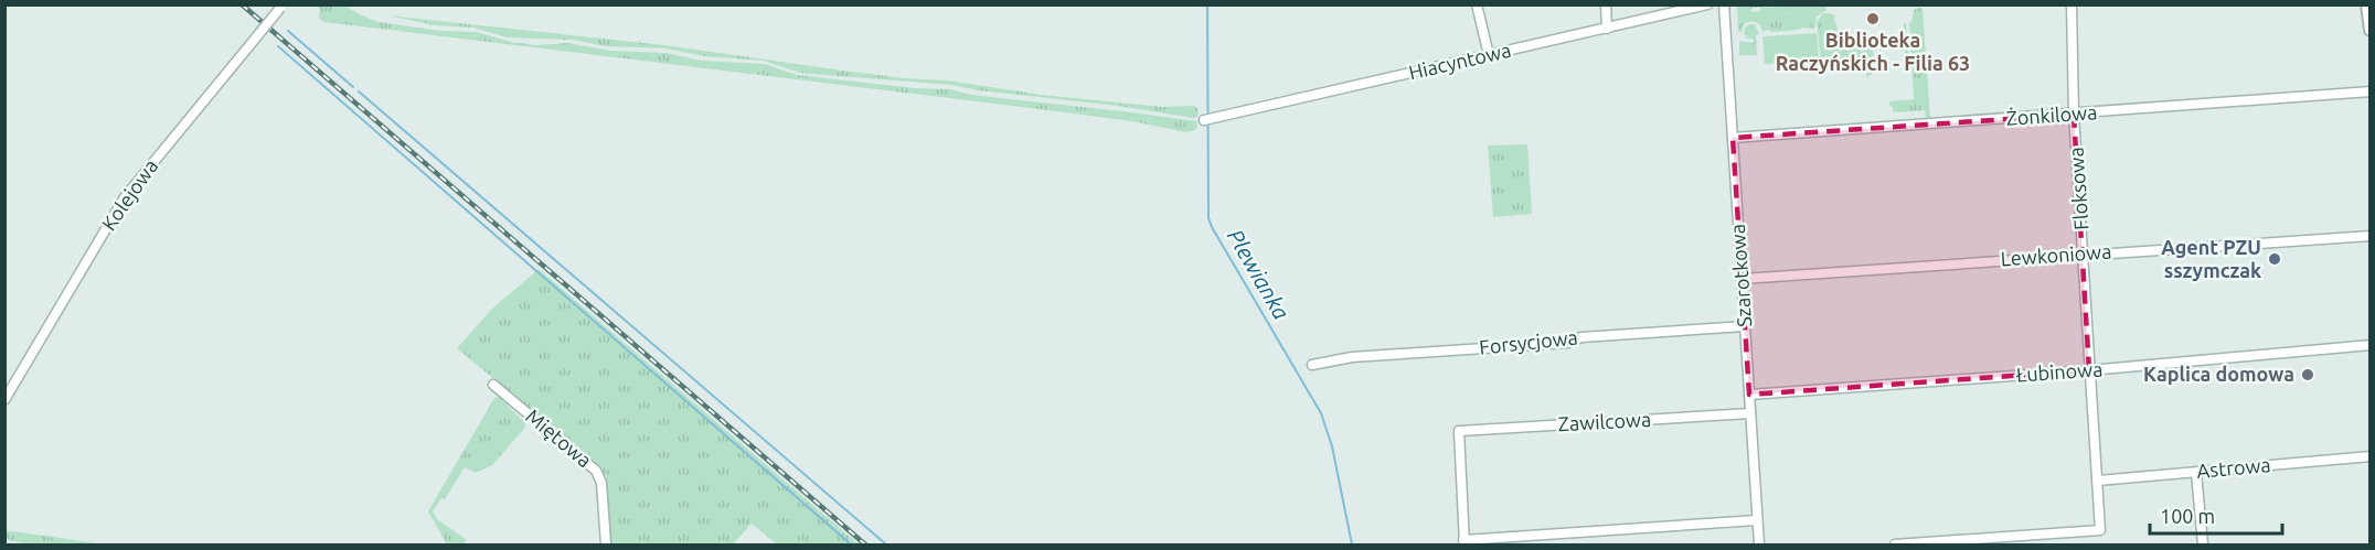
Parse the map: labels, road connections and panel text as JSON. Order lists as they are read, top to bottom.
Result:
{
  "streets": {
    "street": [
      "Hiacyntowa",
      "Żonkilowa",
      "Floksowa",
      "Kolejowa",
      "Lewkoniowa",
      "Szarotkowa",
      "Forsycjowa",
      "Łubinowa",
      "Zawilcowa",
      "Miętowa",
      "Astrowa"
    ]
  },
  "crossings": [
    ["Żonkilowa", "Floksowa"],
    ["Żonkilowa", "Szarotkowa"],
    ["Floksowa", "Lewkoniowa"],
    ["Floksowa", "Łubinowa"],
    ["Floksowa", "Astrowa"],
    ["Lewkoniowa", "Szarotkowa"],
    ["Szarotkowa", "Forsycjowa"],
    ["Szarotkowa", "Łubinowa"],
    ["Szarotkowa", "Zawilcowa"]
  ],
  "water": ["Plewianka"],
  "places": ["Biblioteka Raczyńskich - Filia 63", "Agent PZU sszymczak", "Kaplica domowa"],
  "scale_bar": "100 m"
}
